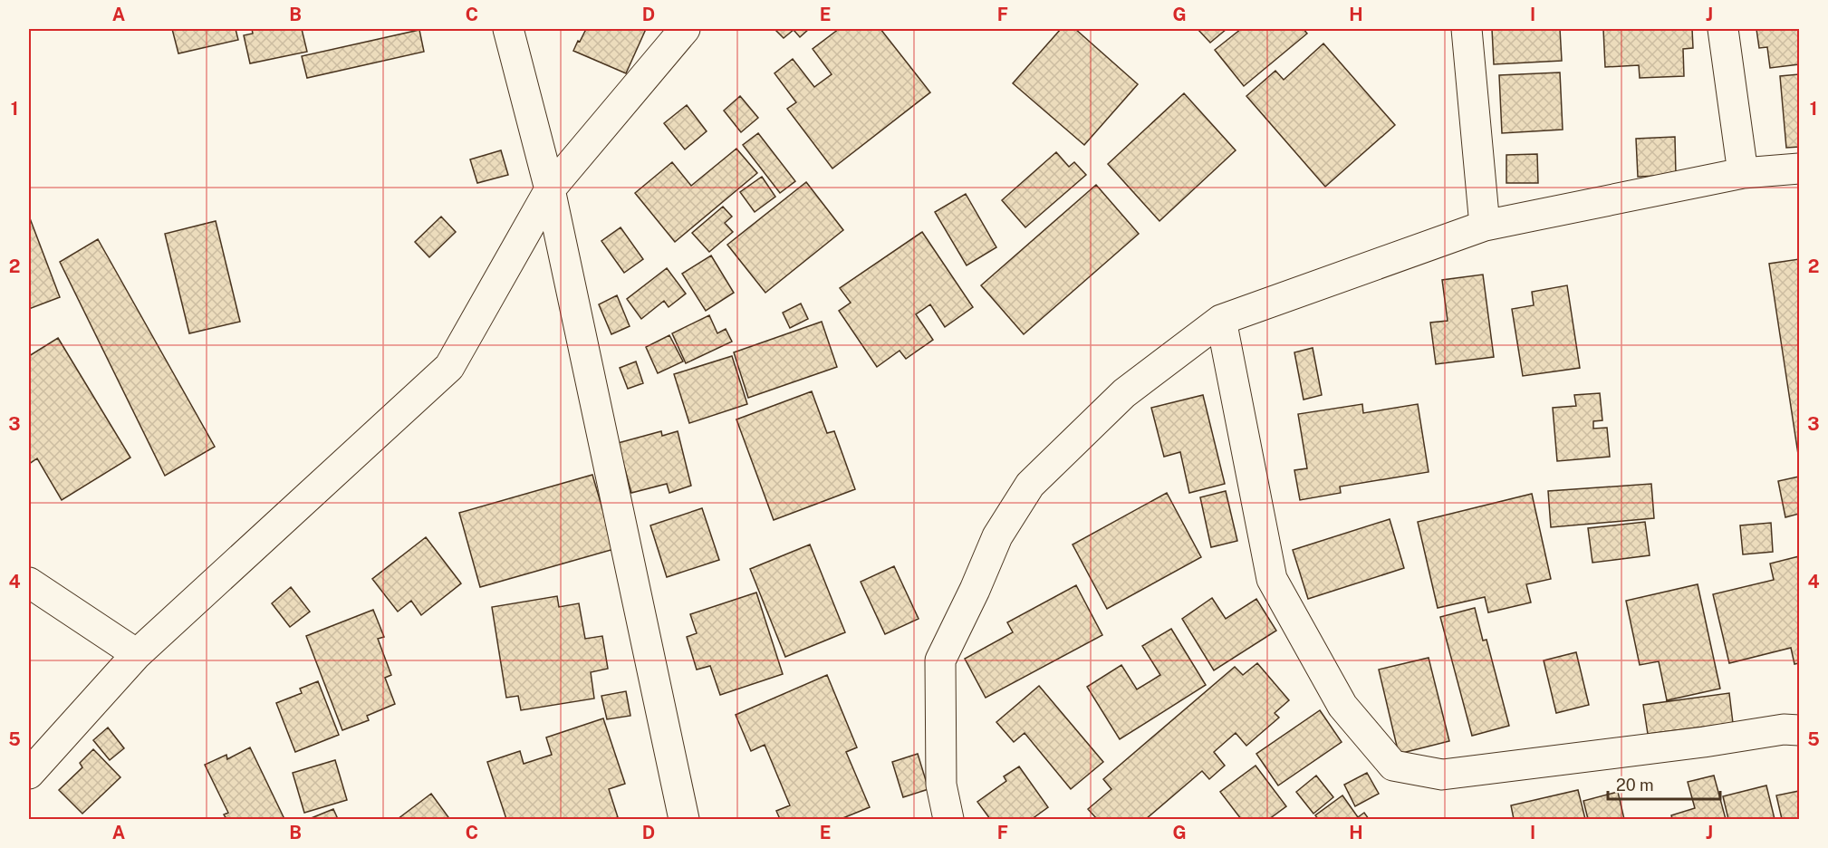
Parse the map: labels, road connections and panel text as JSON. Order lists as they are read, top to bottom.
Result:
{
  "scale_bar": "20 m",
  "grid": {
    "columns": [
      "A",
      "B",
      "C",
      "D",
      "E",
      "F",
      "G",
      "H",
      "I",
      "J"
    ],
    "rows": [
      "1",
      "2",
      "3",
      "4",
      "5"
    ]
  }
}
